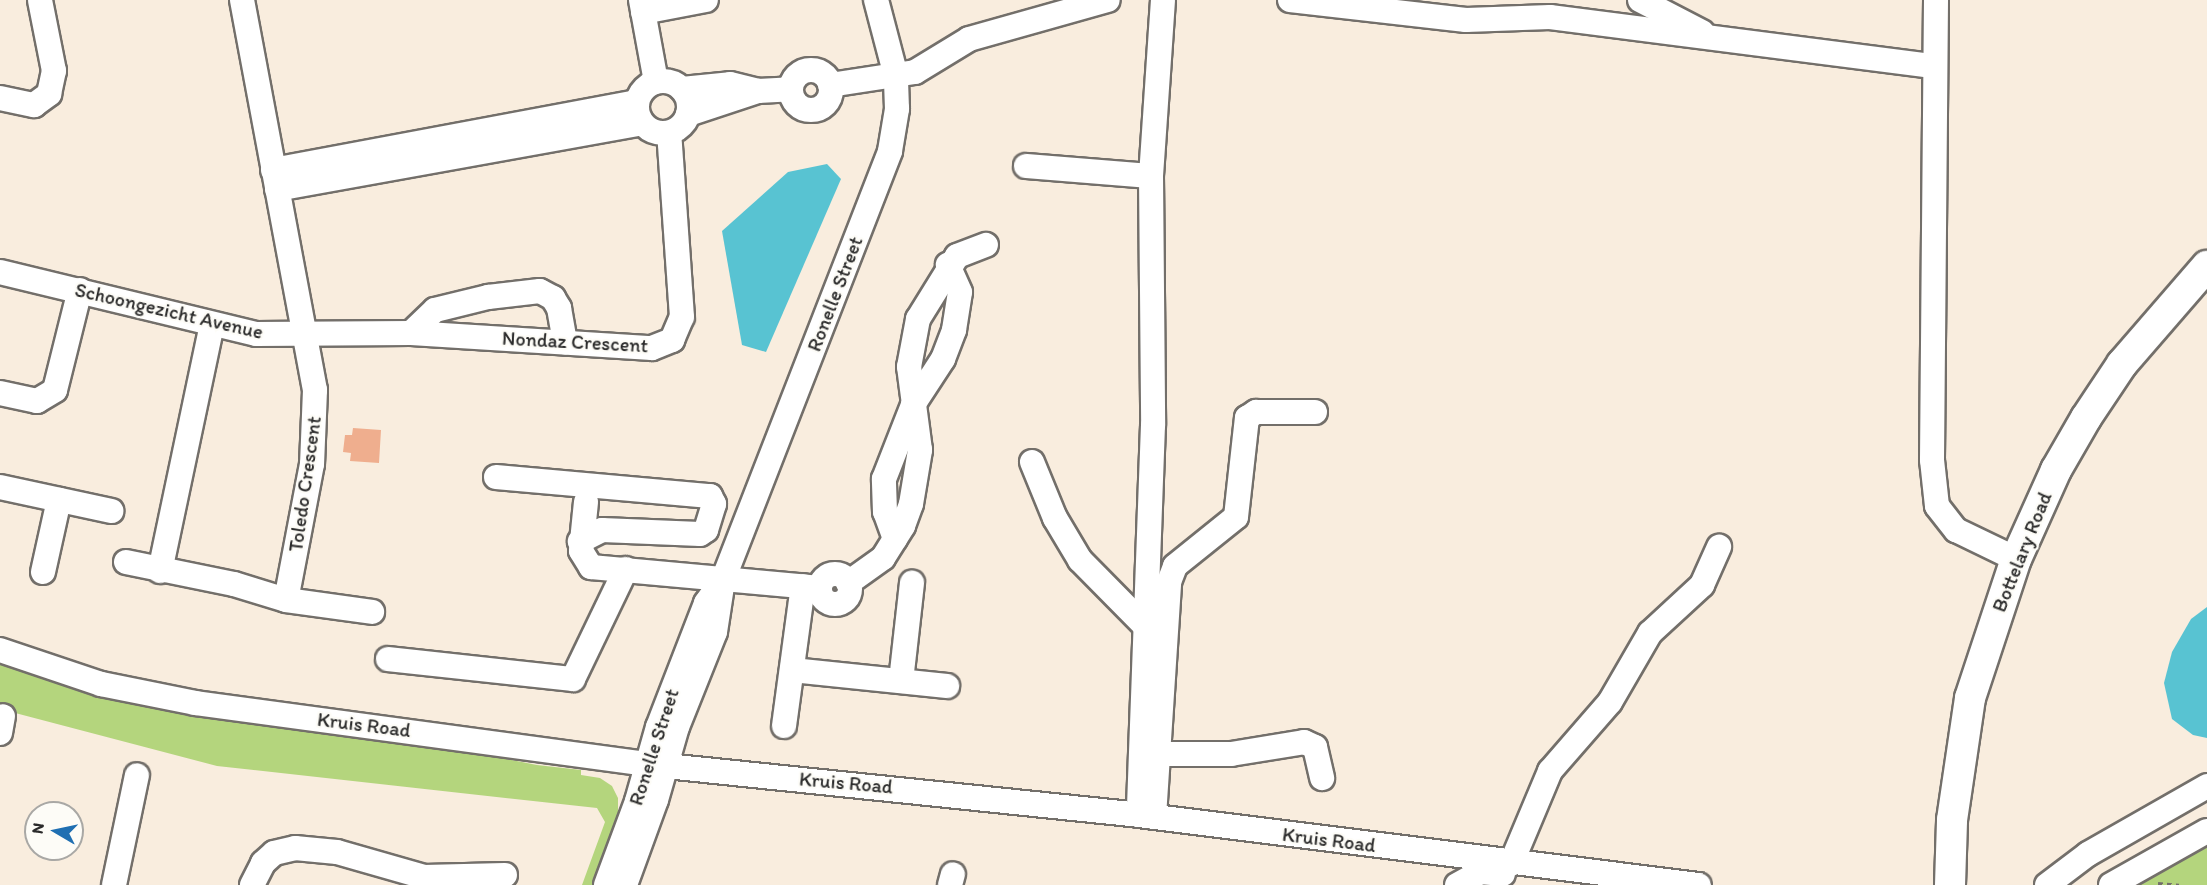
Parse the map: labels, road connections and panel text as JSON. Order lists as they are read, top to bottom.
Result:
{
  "streets": {
    "main road": ["Bottelary Road"],
    "street": [
      "Ronelle Street",
      "Schoongezicht Avenue",
      "Nondaz Crescent",
      "Toledo Crescent",
      "Kruis Road"
    ]
  },
  "crossings": [
    ["Ronelle Street", "Kruis Road"],
    ["Schoongezicht Avenue", "Nondaz Crescent"],
    ["Schoongezicht Avenue", "Toledo Crescent"],
    ["Nondaz Crescent", "Toledo Crescent"]
  ],
  "north": "left"
}
